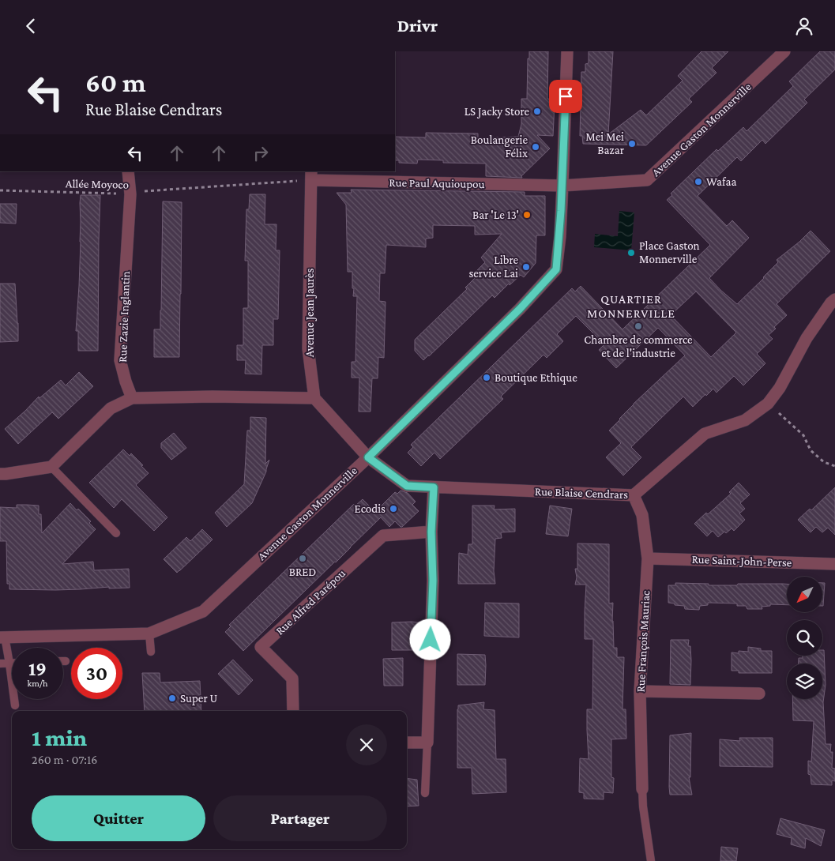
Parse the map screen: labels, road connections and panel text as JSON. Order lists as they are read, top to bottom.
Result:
{
  "streets": {
    "street": [
      "Avenue Gaston Monnerville",
      "Rue Paul Aquioupou",
      "Avenue Jean Jaurès",
      "Rue Zazie Inglantin",
      "Rue Blaise Cendrars",
      "Rue Saint-John-Perse",
      "Rue Alfred Parépou",
      "Rue François Mauriac"
    ],
    "path": ["Allée Moyoco"]
  },
  "crossings": [
    ["Avenue Gaston Monnerville", "Rue Paul Aquioupou"],
    ["Avenue Gaston Monnerville", "Rue Blaise Cendrars"],
    ["Rue Paul Aquioupou", "Allée Moyoco"],
    ["Rue Paul Aquioupou", "Avenue Jean Jaurès"],
    ["Allée Moyoco", "Avenue Jean Jaurès"],
    ["Allée Moyoco", "Rue Zazie Inglantin"],
    ["Rue Blaise Cendrars", "Rue François Mauriac"],
    ["Rue Saint-John-Perse", "Rue François Mauriac"]
  ],
  "districts": ["QUARTIER MONNERVILLE"],
  "places": [
    "LS Jacky Store",
    "Mei Mei Bazar",
    "Boulangerie Félix",
    "Wafaa",
    "Bar 'Le 13'",
    "Place Gaston Monnerville",
    "Libre service Lai",
    "Chambre de commerce et de l'industrie",
    "Boutique Ethique",
    "Ecodis",
    "BRED",
    "Super U"
  ],
  "north": "bottom left",
  "page": {
    "header": "Drivr",
    "turn": ["60 m", "Rue Blaise Cendrars"],
    "speed": "19 km/h",
    "limit": "30",
    "heading": ["1 min", "260 m · 07:16"],
    "buttons": ["Quitter", "Partager"]
  }
}
